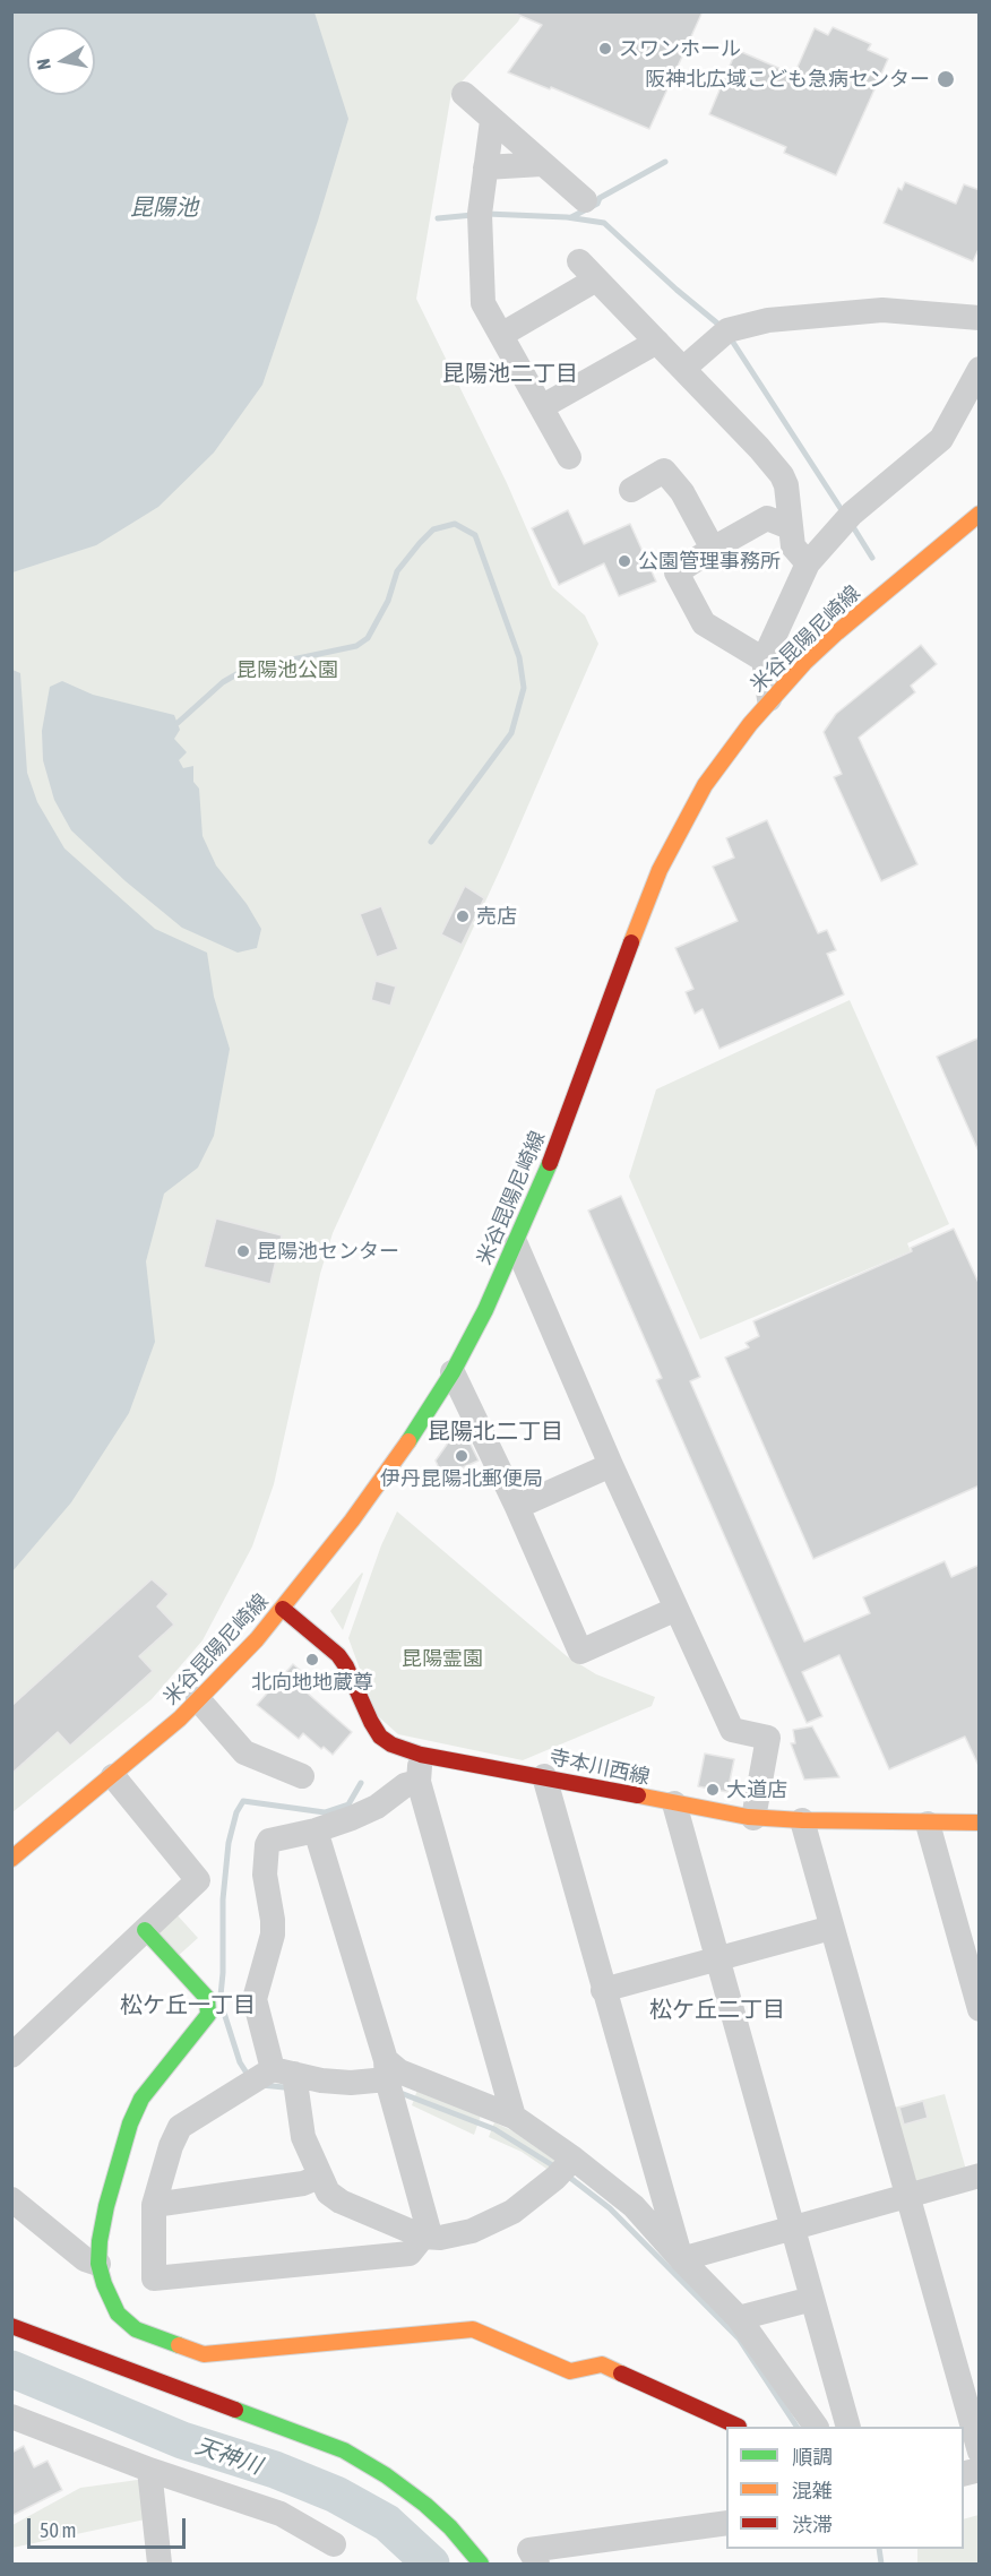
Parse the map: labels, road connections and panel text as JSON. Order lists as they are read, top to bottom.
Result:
{
  "streets": {
    "main road": ["米谷昆陽尼崎線", "寺本川西線"]
  },
  "crossings": [
    ["米谷昆陽尼崎線", "寺本川西線"]
  ],
  "districts": [
    "昆陽池二丁目",
    "昆陽北二丁目",
    "松ケ丘一丁目",
    "松ケ丘二丁目"
  ],
  "water": ["昆陽池", "天神川"],
  "parks": ["昆陽池公園", "昆陽霊園"],
  "places": [
    "スワンホール",
    "阪神北広域こども急病センター",
    "公園管理事務所",
    "売店",
    "昆陽池センター",
    "伊丹昆陽北郵便局",
    "北向地地蔵尊",
    "大道店"
  ],
  "legend": ["順調", "混雑", "渋滞"],
  "scale_bar": "50 m",
  "north": "left"
}
